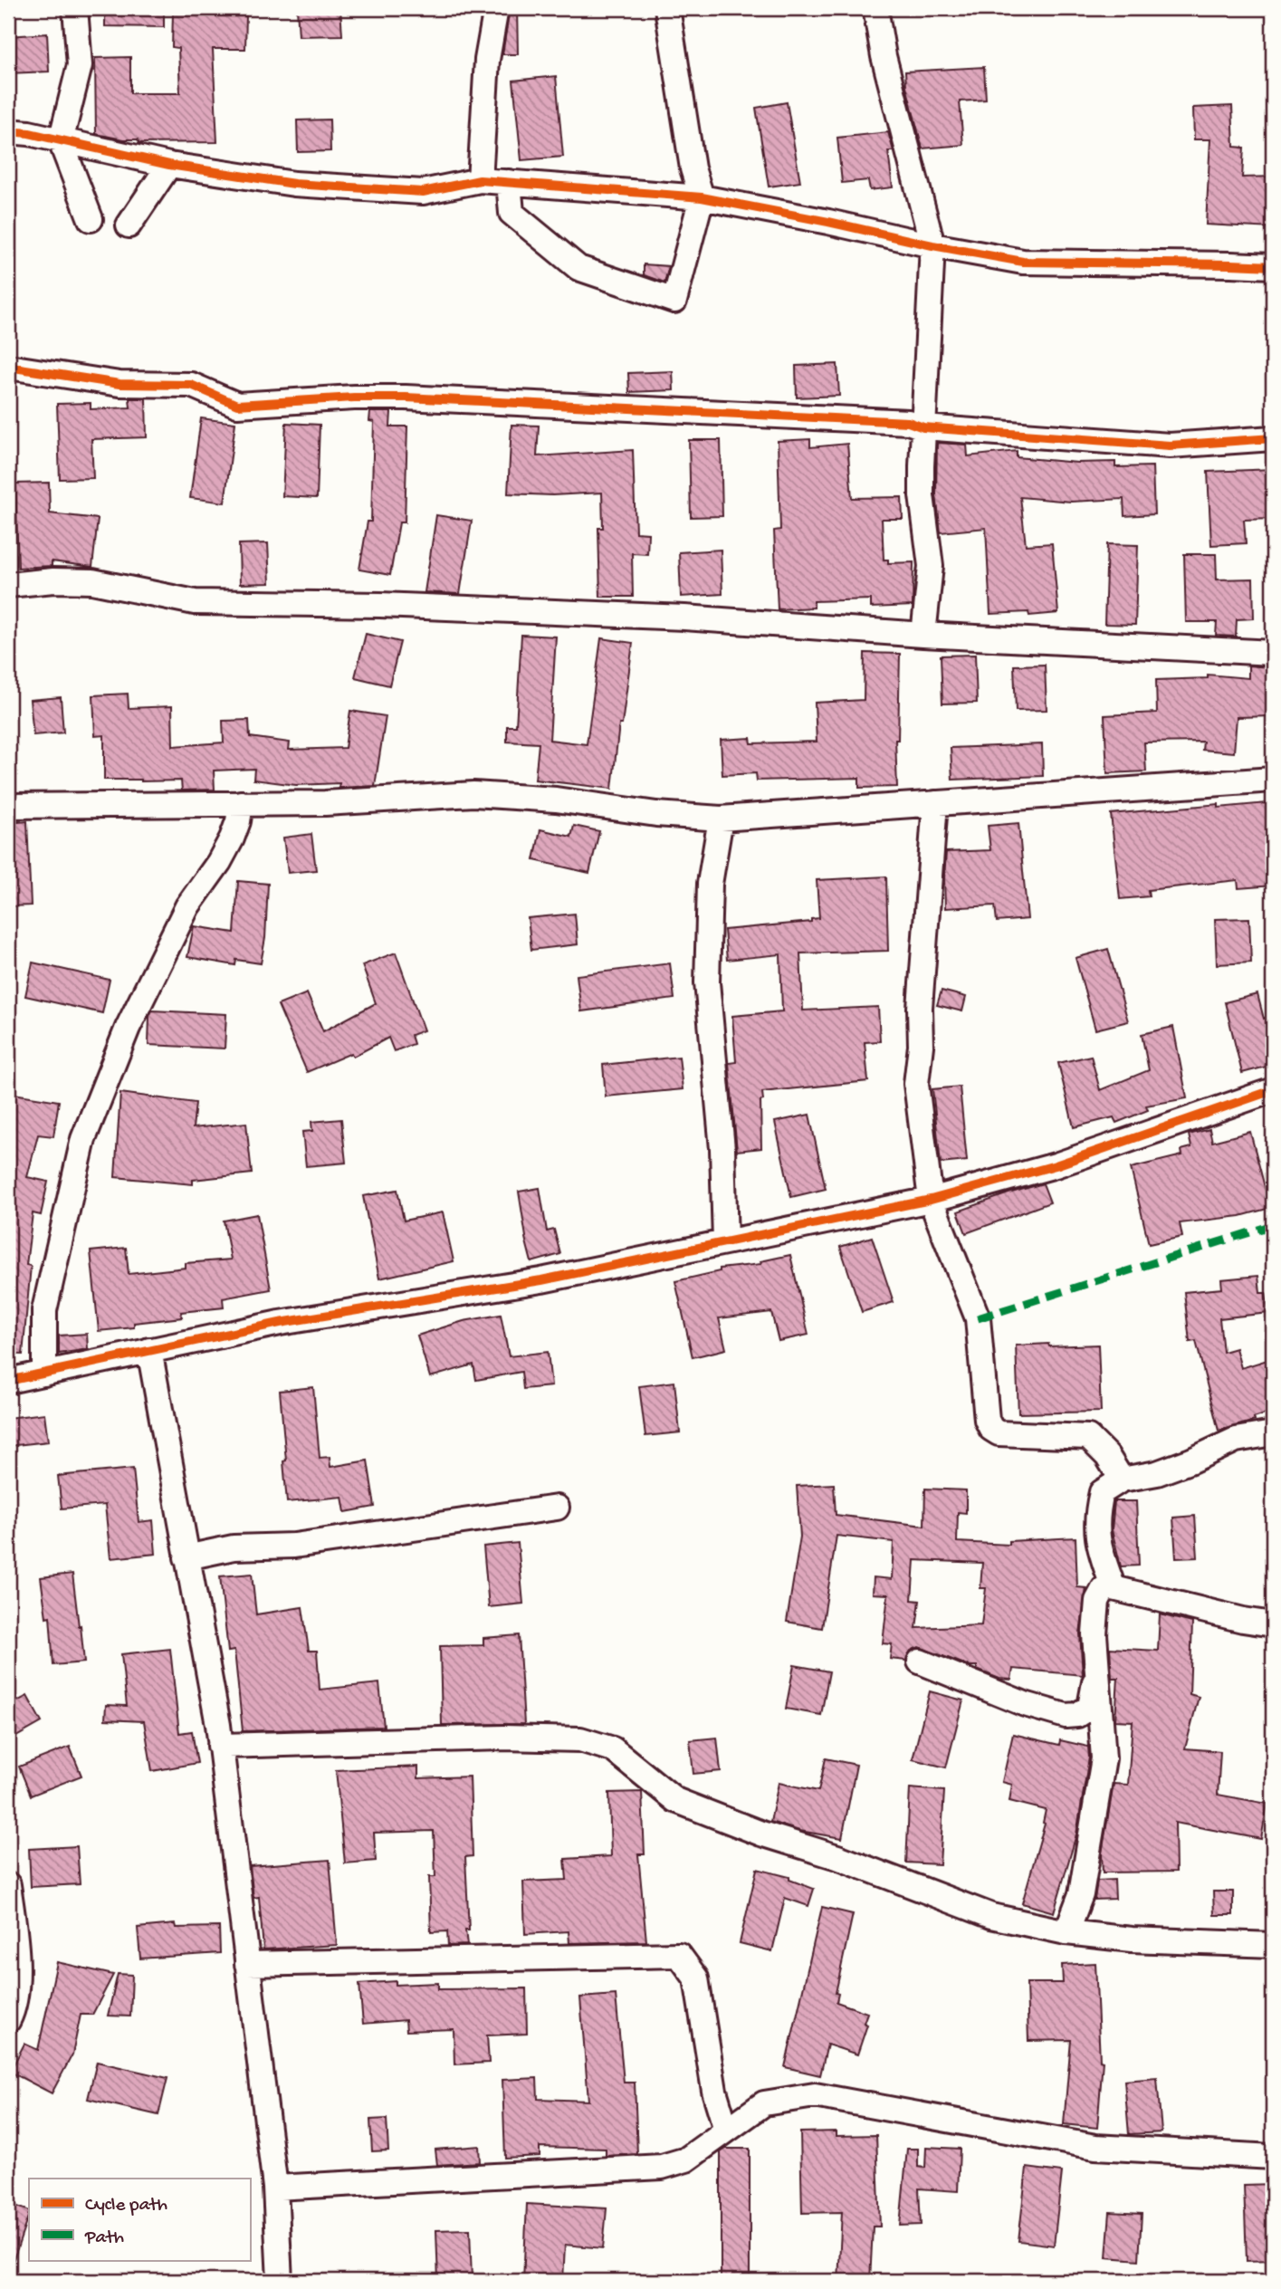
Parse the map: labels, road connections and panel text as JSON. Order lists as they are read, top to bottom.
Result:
{
  "legend": ["Cycle path", "Path"]
}
